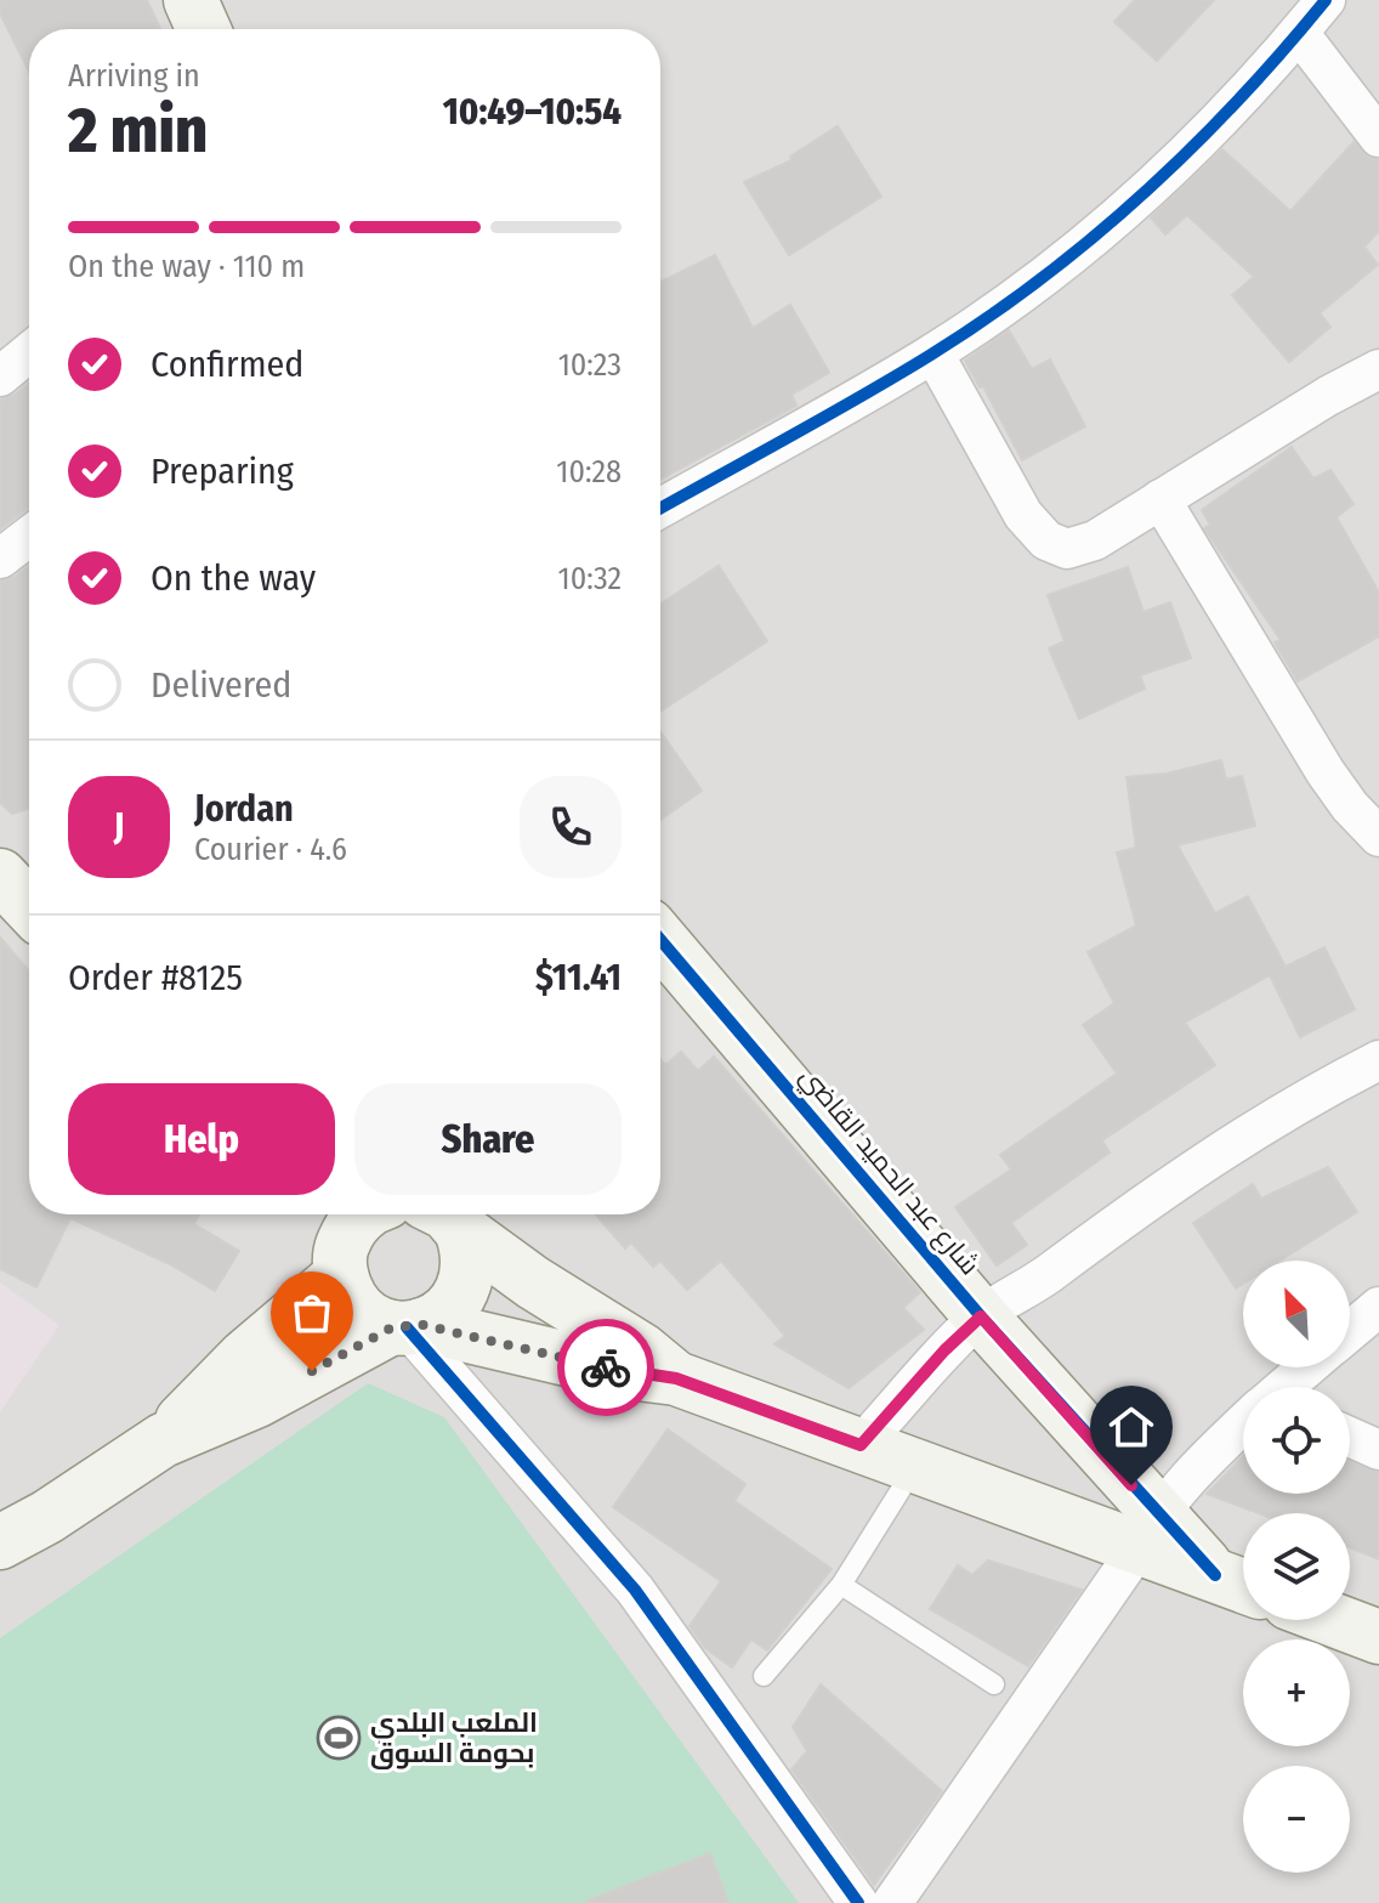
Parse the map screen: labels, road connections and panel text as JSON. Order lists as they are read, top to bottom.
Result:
{
  "streets": {
    "main road": ["شارع عبد الحميد القاضي"]
  },
  "places": {
    "sports": ["الملعب البلدي بحومة السوق"]
  },
  "north": "top left",
  "page": {
    "heading": ["2 min", "Arriving in", "10:49–10:54"],
    "panel": [
      "Jordan",
      "Courier · 4.6",
      "Order #8125",
      "$11.41"
    ],
    "bar": "On the way · 110 m",
    "list": [
      ["Confirmed", "10:23"],
      ["Preparing", "10:28"],
      ["On the way", "10:32"],
      "Delivered"
    ],
    "round": "J",
    "buttons": ["Help", "Share"],
    "map_buttons": ["+", "−"]
  }
}
